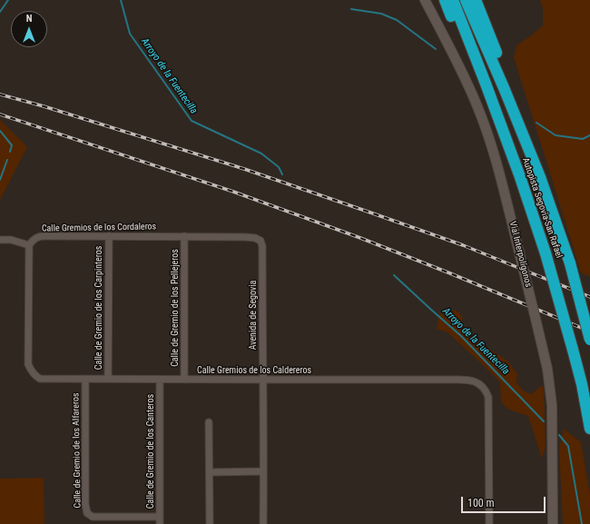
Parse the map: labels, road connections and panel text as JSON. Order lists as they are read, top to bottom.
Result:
{
  "streets": {
    "highway": ["Autopista Segovia-San Rafael"],
    "main road": ["Vial Interpolígonos"],
    "street": [
      "Calle Gremios de los Cordaleros",
      "Calle de Gremio de los Carpinteros",
      "Calle de Gremio de los Pellejeros",
      "Avenida de Segovia",
      "Calle Gremios de los Caldereros",
      "Calle de Gremio de los Alfareros",
      "Calle de Gremio de los Canteros"
    ]
  },
  "crossings": [
    ["Calle Gremios de los Cordaleros", "Calle de Gremio de los Carpinteros"],
    ["Calle Gremios de los Cordaleros", "Calle de Gremio de los Pellejeros"],
    ["Calle Gremios de los Cordaleros", "Avenida de Segovia"],
    ["Calle Gremios de los Cordaleros", "Calle Gremios de los Caldereros"],
    ["Calle de Gremio de los Carpinteros", "Calle Gremios de los Caldereros"],
    ["Calle de Gremio de los Pellejeros", "Calle Gremios de los Caldereros"],
    ["Avenida de Segovia", "Calle Gremios de los Caldereros"],
    ["Calle Gremios de los Caldereros", "Calle de Gremio de los Alfareros"],
    ["Calle Gremios de los Caldereros", "Calle de Gremio de los Canteros"],
    ["Calle de Gremio de los Alfareros", "Calle de Gremio de los Canteros"]
  ],
  "water": ["Arroyo de la Fuentecilla"],
  "scale_bar": "100 m",
  "north": "top"
}
